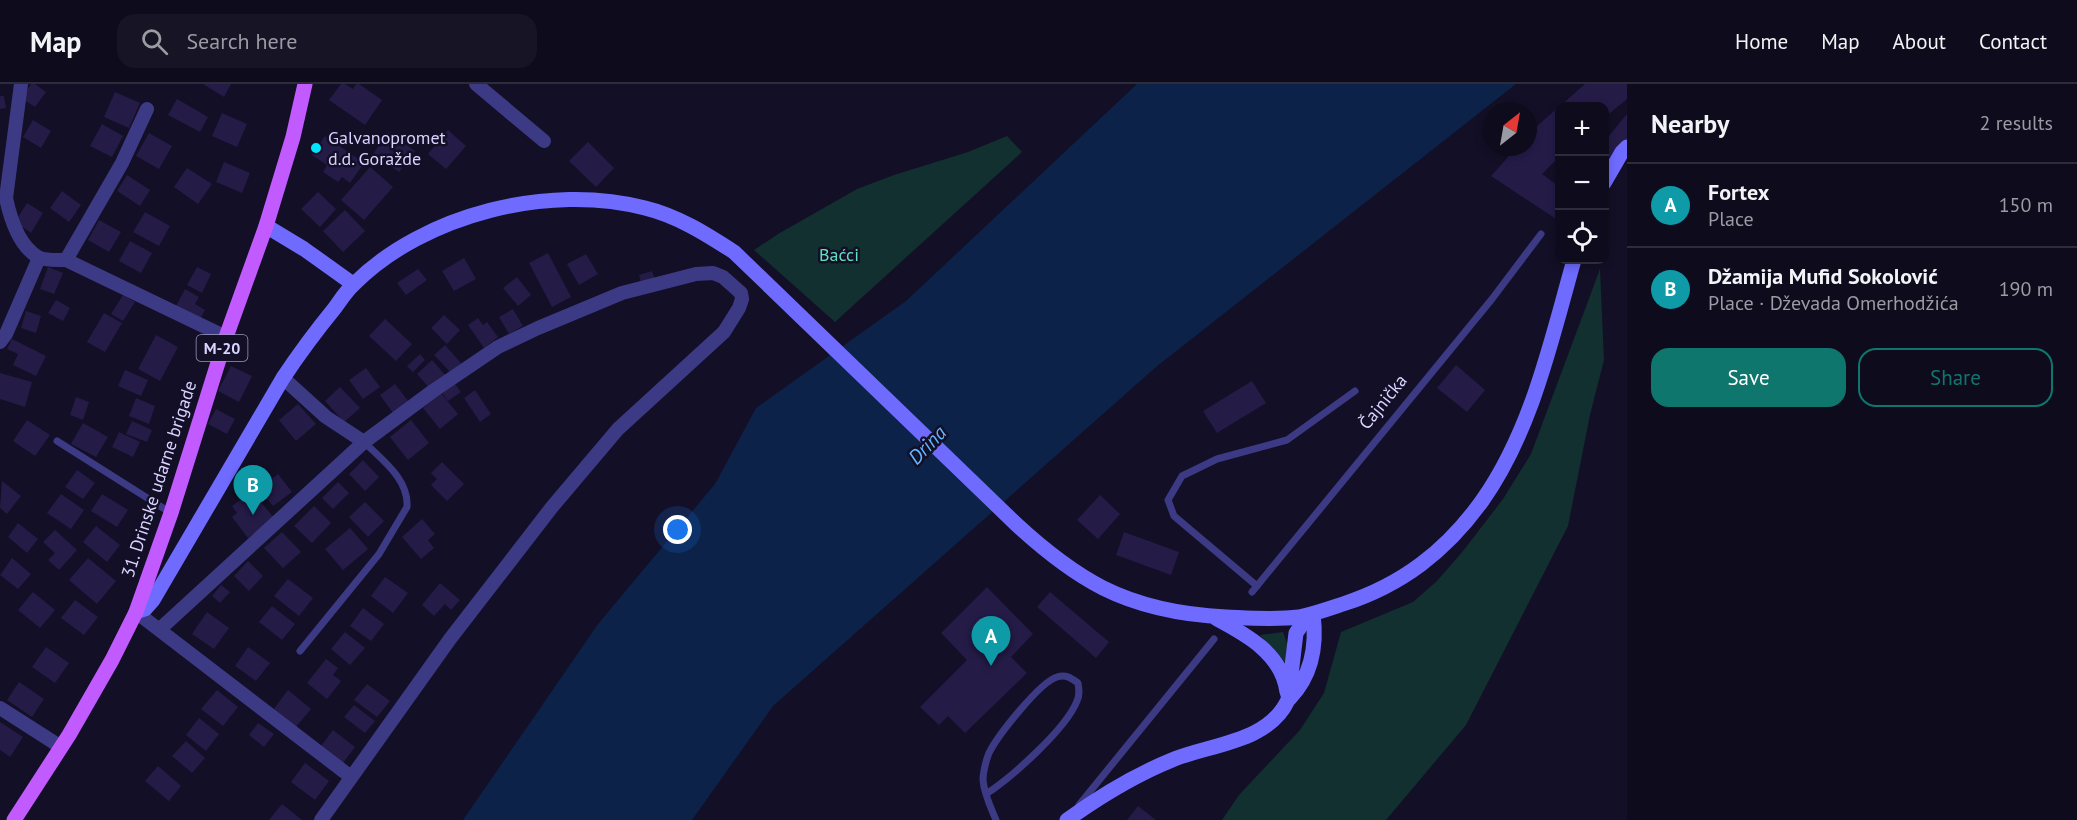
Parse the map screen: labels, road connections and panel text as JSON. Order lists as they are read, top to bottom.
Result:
{
  "streets": {
    "main road": ["M-20", "31. Drinske udarne brigade"],
    "lane": ["Čajnička"]
  },
  "water": ["Drina"],
  "parks": ["Baćci"],
  "places": ["Galvanopromet d.d. Goražde"],
  "north": "top right",
  "page": {
    "header": "Map",
    "search": "Search here",
    "nav": [
      "Home",
      "Map",
      "About",
      "Contact"
    ],
    "heading": ["Nearby", "2 results"],
    "map_buttons": ["+", "−"],
    "list": [
      {
        "mark": "A",
        "name": "Fortex",
        "note": "Place",
        "value": "150 m"
      },
      {
        "mark": "B",
        "name": "Džamija Mufid Sokolović",
        "note": "Place · Dževada Omerhodžića",
        "value": "190 m"
      }
    ],
    "buttons": ["Save", "Share"],
    "pins": ["B", "A"]
  }
}
